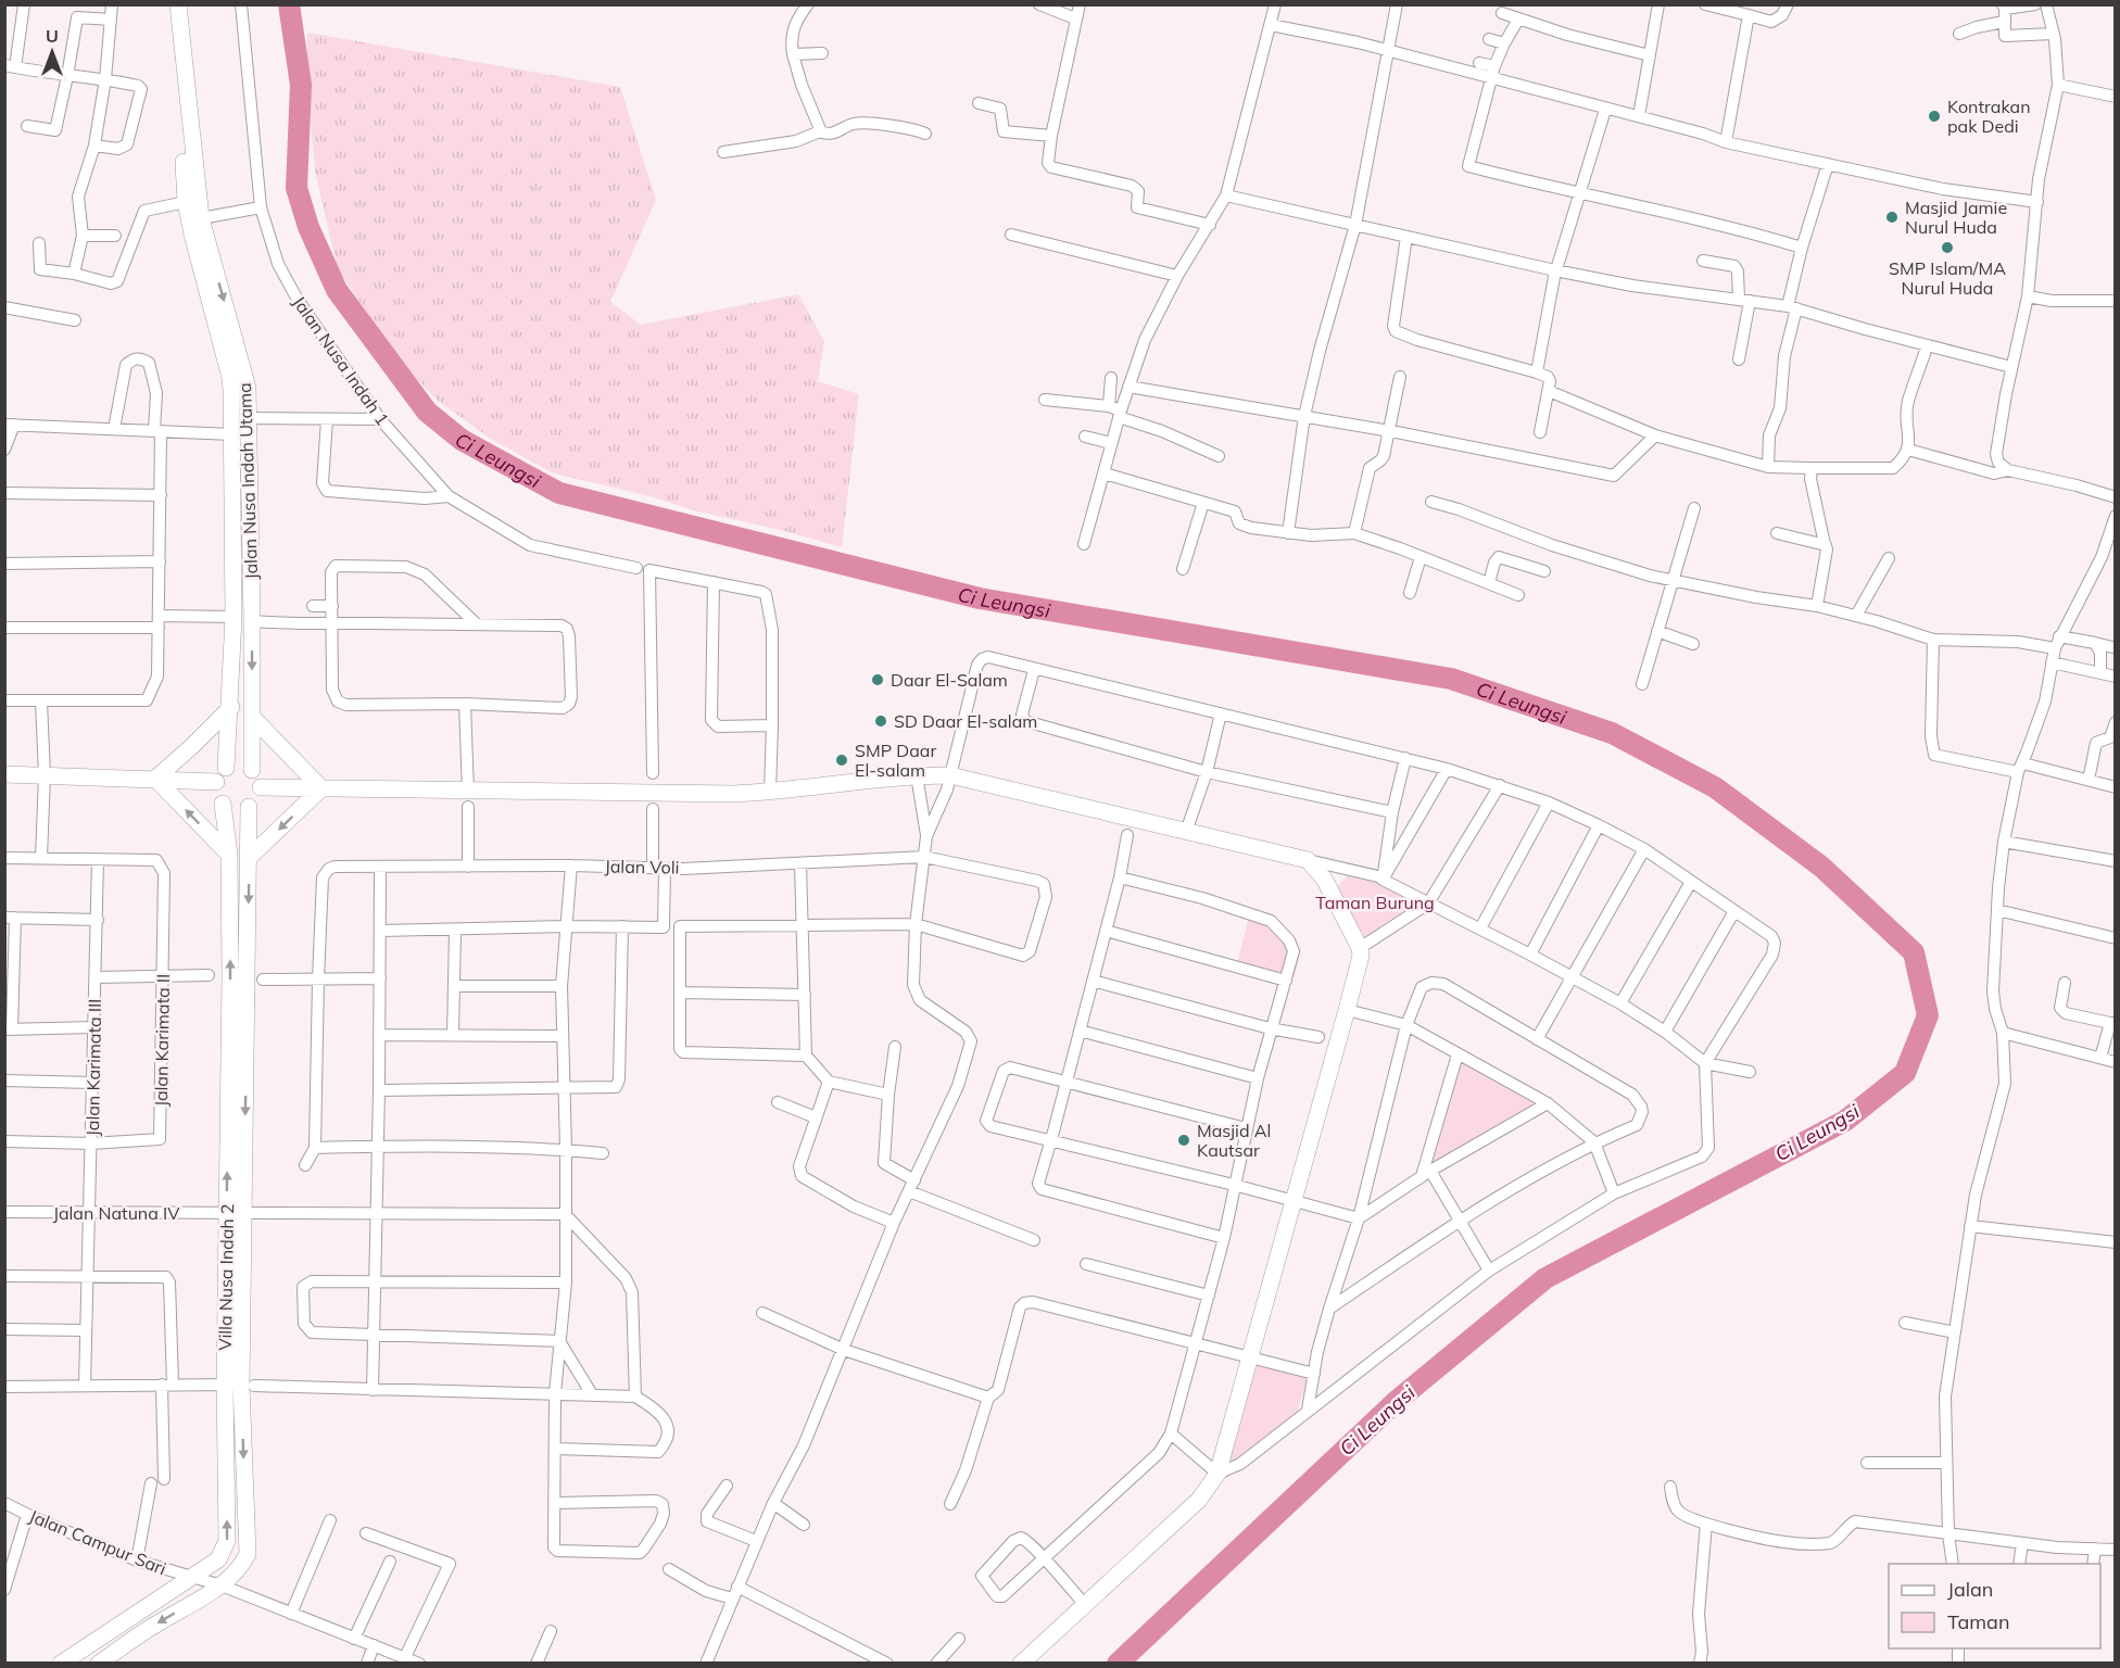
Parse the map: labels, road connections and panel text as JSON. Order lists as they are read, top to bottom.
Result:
{
  "streets": {
    "street": [
      "Jalan Nusa Indah 1",
      "Jalan Nusa Indah Utama",
      "Jalan Voli",
      "Jalan Karimata II",
      "Jalan Karimata III",
      "Jalan Natuna IV",
      "Villa Nusa Indah 2",
      "Jalan Campur Sari"
    ]
  },
  "crossings": [
    ["Jalan Nusa Indah Utama", "Villa Nusa Indah 2"],
    ["Jalan Karimata II", "Jalan Karimata III"],
    ["Jalan Karimata III", "Jalan Natuna IV"],
    ["Jalan Natuna IV", "Villa Nusa Indah 2"],
    ["Villa Nusa Indah 2", "Jalan Campur Sari"]
  ],
  "water": ["Ci Leungsi"],
  "parks": ["Taman Burung"],
  "places": [
    "Kontrakan pak Dedi",
    "Masjid Jamie Nurul Huda",
    "SMP Islam/MA Nurul Huda",
    "Daar El-Salam",
    "SD Daar El-salam",
    "SMP Daar El-salam",
    "Masjid Al Kautsar"
  ],
  "legend": ["Jalan", "Taman"],
  "north": "top"
}
